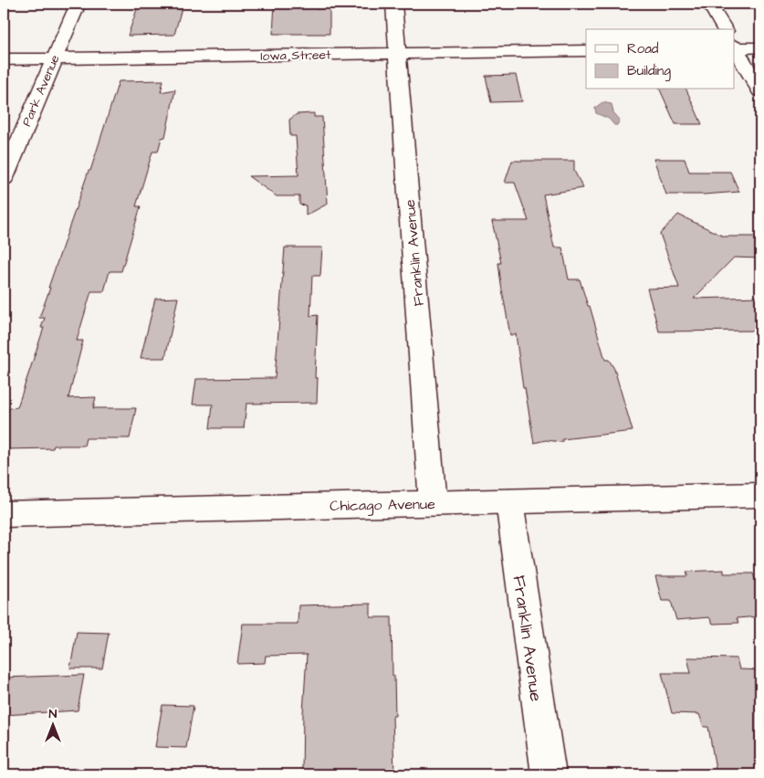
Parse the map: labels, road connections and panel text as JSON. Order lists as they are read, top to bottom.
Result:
{
  "streets": {
    "street": [
      "Iowa Street",
      "Park Avenue",
      "Franklin Avenue",
      "Chicago Avenue"
    ]
  },
  "crossings": [
    ["Iowa Street", "Park Avenue"],
    ["Iowa Street", "Franklin Avenue"],
    ["Franklin Avenue", "Chicago Avenue"]
  ],
  "legend": ["Road", "Building"],
  "north": "top"
}
